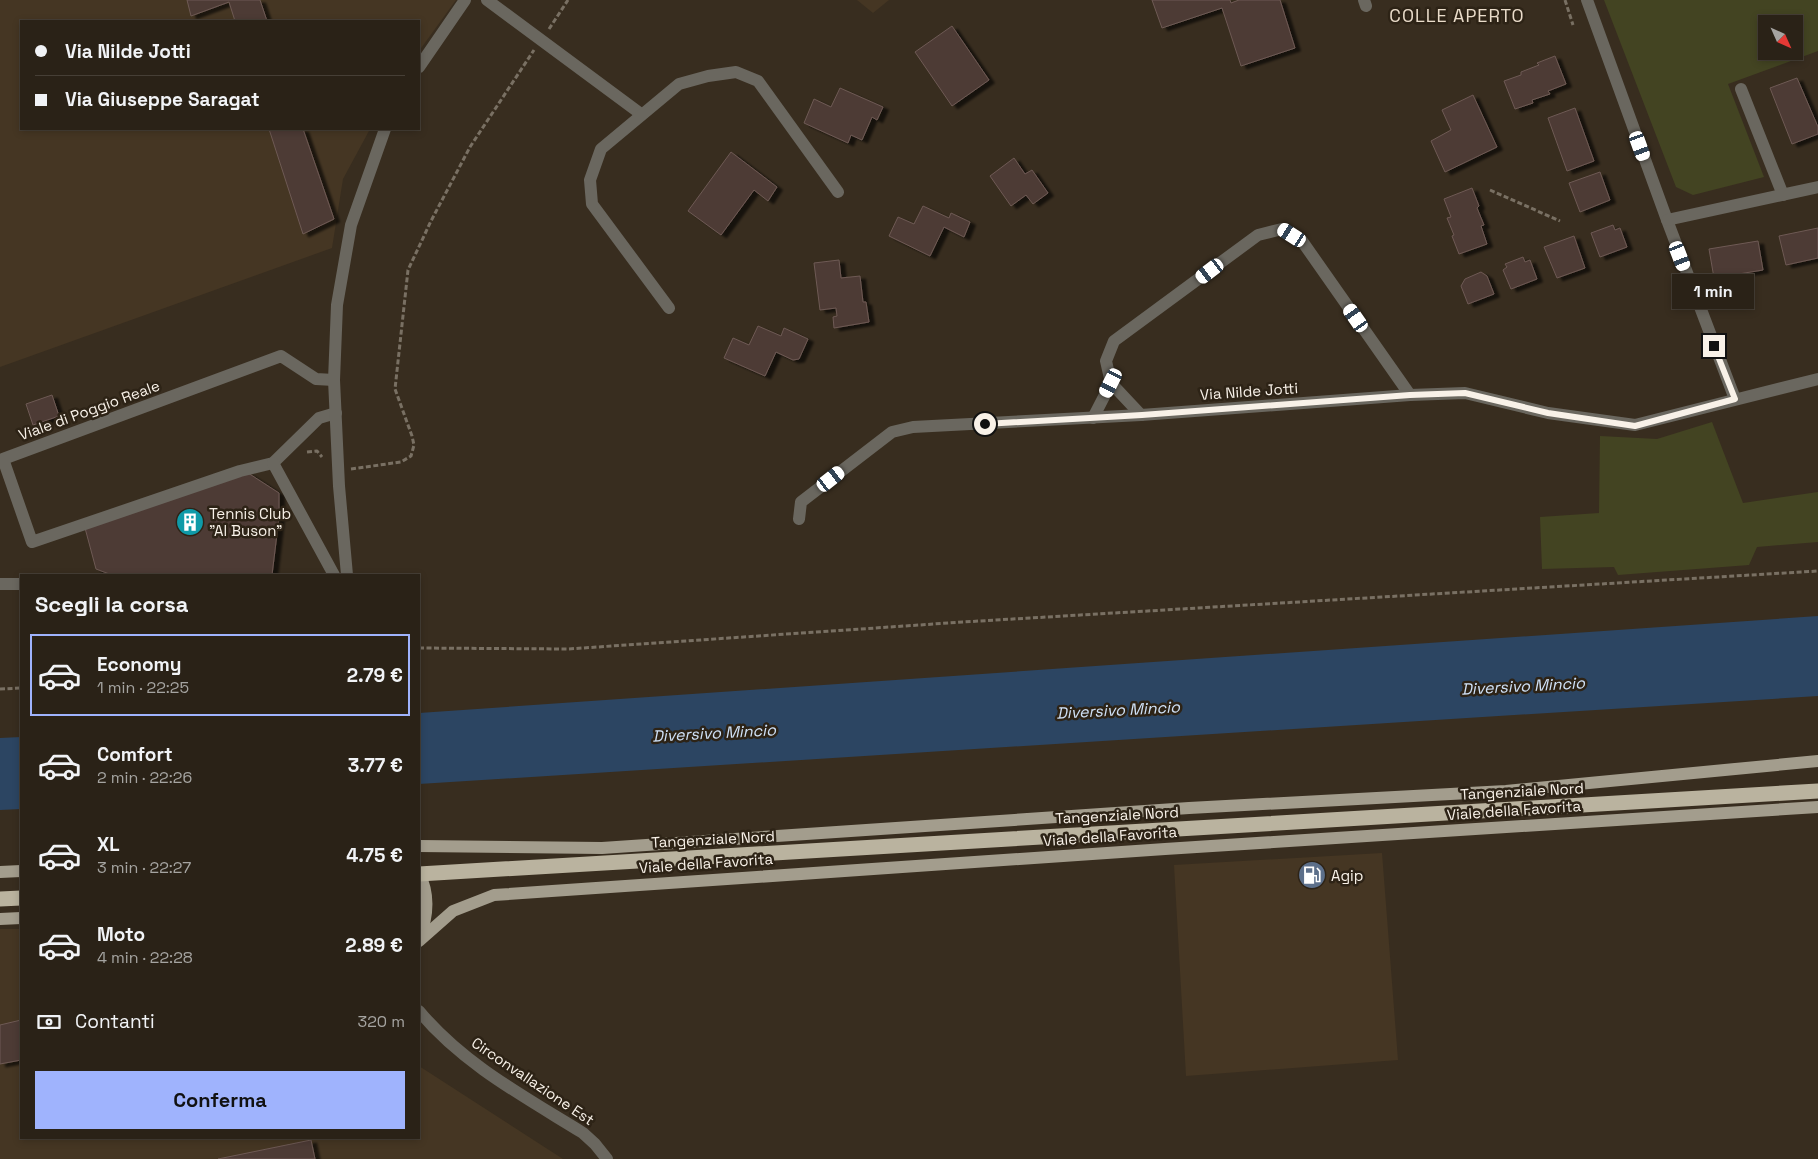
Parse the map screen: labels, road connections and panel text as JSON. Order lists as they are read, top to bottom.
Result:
{
  "streets": {
    "highway": ["Tangenziale Nord"],
    "main road": ["Viale della Favorita"],
    "street": ["Via Nilde Jotti", "Viale di Poggio Reale", "Circonvallazione Est"]
  },
  "districts": ["COLLE APERTO"],
  "water": ["Diversivo Mincio"],
  "places": {
    "building": ["Tennis Club \"Al Buson\""],
    "fuel station": ["Agip"]
  },
  "north": "bottom right",
  "page": {
    "banner": ["Via Nilde Jotti", "Via Giuseppe Saragat"],
    "bubble": "1 min",
    "heading": "Scegli la corsa",
    "list": [
      {
        "name": "Economy",
        "note": "1 min · 22:25",
        "value": "2.79 €"
      },
      {
        "name": "Comfort",
        "note": "2 min · 22:26",
        "value": "3.77 €"
      },
      {
        "name": "XL",
        "note": "3 min · 22:27",
        "value": "4.75 €"
      },
      {
        "name": "Moto",
        "note": "4 min · 22:28",
        "value": "2.89 €"
      }
    ],
    "pay": ["Contanti", "320 m"],
    "buttons": "Conferma"
  }
}
